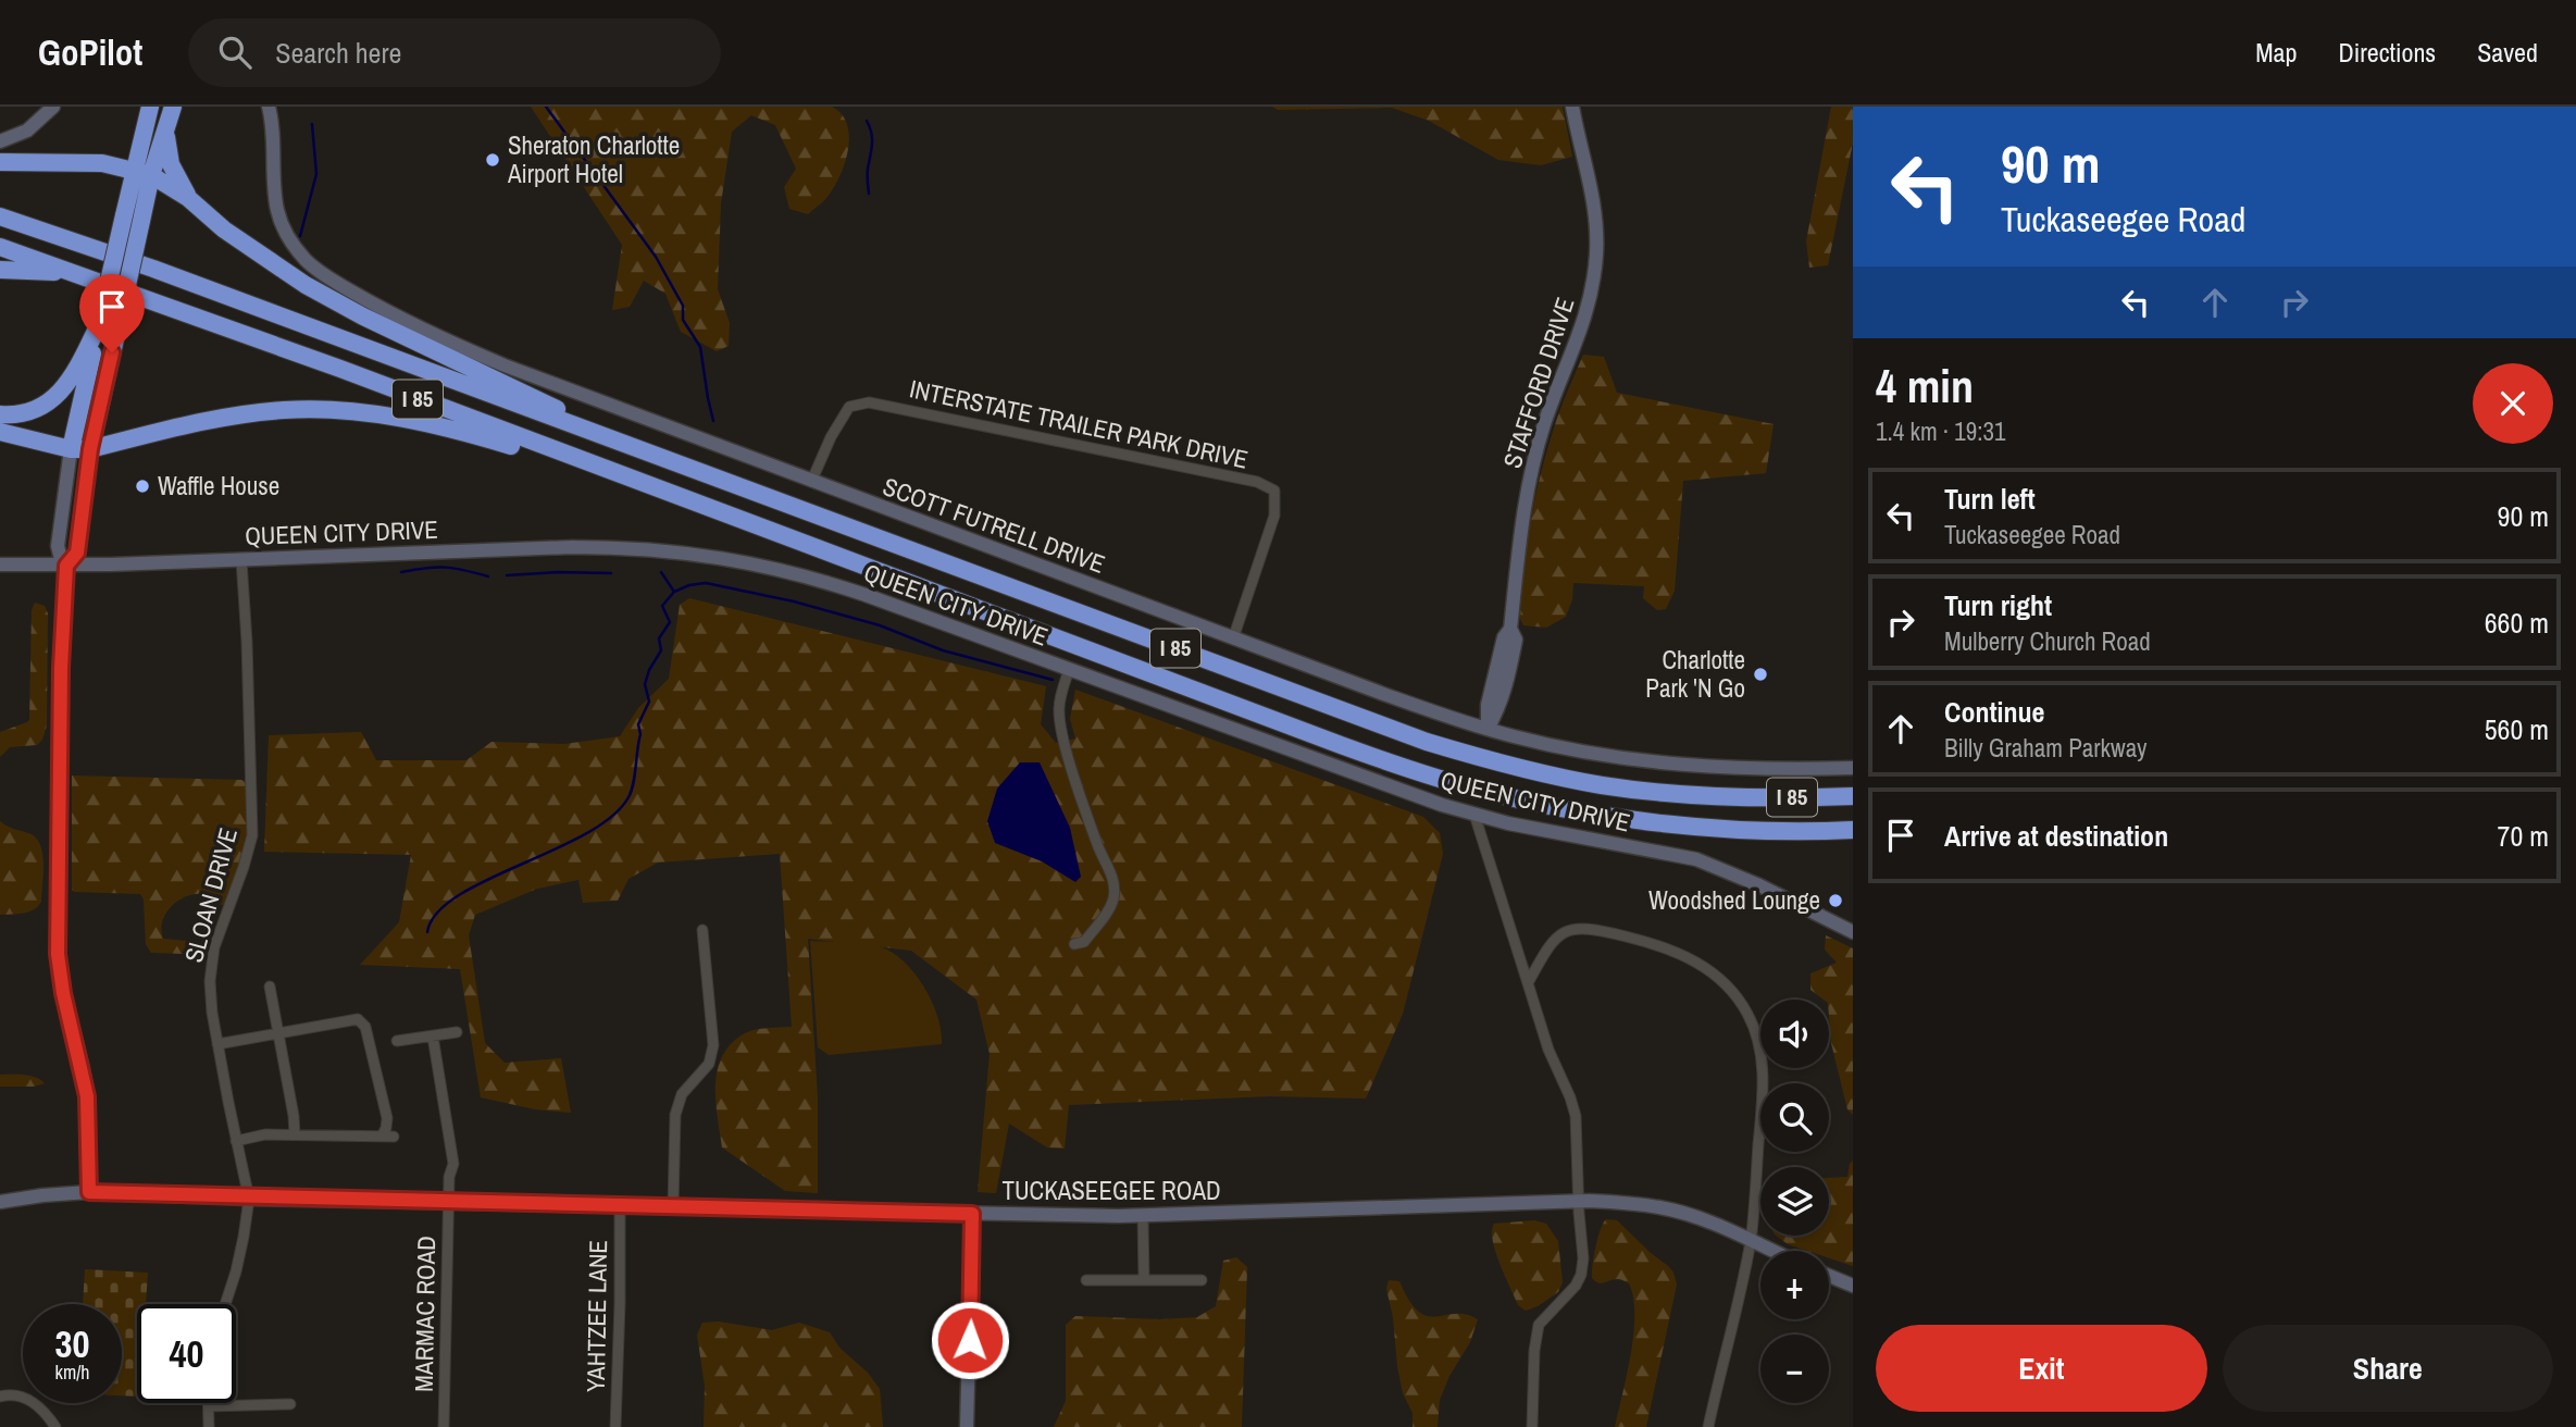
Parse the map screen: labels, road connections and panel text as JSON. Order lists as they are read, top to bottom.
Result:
{
  "streets": {
    "highway": ["I 85"],
    "street": [
      "STAFFORD DRIVE",
      "INTERSTATE TRAILER PARK DRIVE",
      "SCOTT FUTRELL DRIVE",
      "QUEEN CITY DRIVE",
      "SLOAN DRIVE",
      "TUCKASEEGEE ROAD",
      "MARMAC ROAD",
      "YAHTZEE LANE"
    ]
  },
  "crossings": [
    ["STAFFORD DRIVE", "SCOTT FUTRELL DRIVE"],
    ["INTERSTATE TRAILER PARK DRIVE", "SCOTT FUTRELL DRIVE"],
    ["QUEEN CITY DRIVE", "SLOAN DRIVE"],
    ["SLOAN DRIVE", "TUCKASEEGEE ROAD"],
    ["TUCKASEEGEE ROAD", "MARMAC ROAD"],
    ["TUCKASEEGEE ROAD", "YAHTZEE LANE"]
  ],
  "places": [
    "Sheraton Charlotte Airport Hotel",
    "Waffle House",
    "Charlotte Park 'N Go",
    "Woodshed Lounge"
  ],
  "page": {
    "header": "GoPilot",
    "search": "Search here",
    "nav": ["Map", "Directions", "Saved"],
    "turn": ["90 m", "Tuckaseegee Road"],
    "heading": ["4 min", "1.4 km · 19:31"],
    "list": [
      {
        "name": "Turn left",
        "note": "Tuckaseegee Road",
        "value": "90 m"
      },
      {
        "name": "Turn right",
        "note": "Mulberry Church Road",
        "value": "660 m"
      },
      {
        "name": "Continue",
        "note": "Billy Graham Parkway",
        "value": "560 m"
      },
      {
        "name": "Arrive at destination",
        "value": "70 m"
      }
    ],
    "map_buttons": ["+", "−"],
    "speed": "30 km/h",
    "limit": "40",
    "buttons": ["Exit", "Share"]
  }
}
